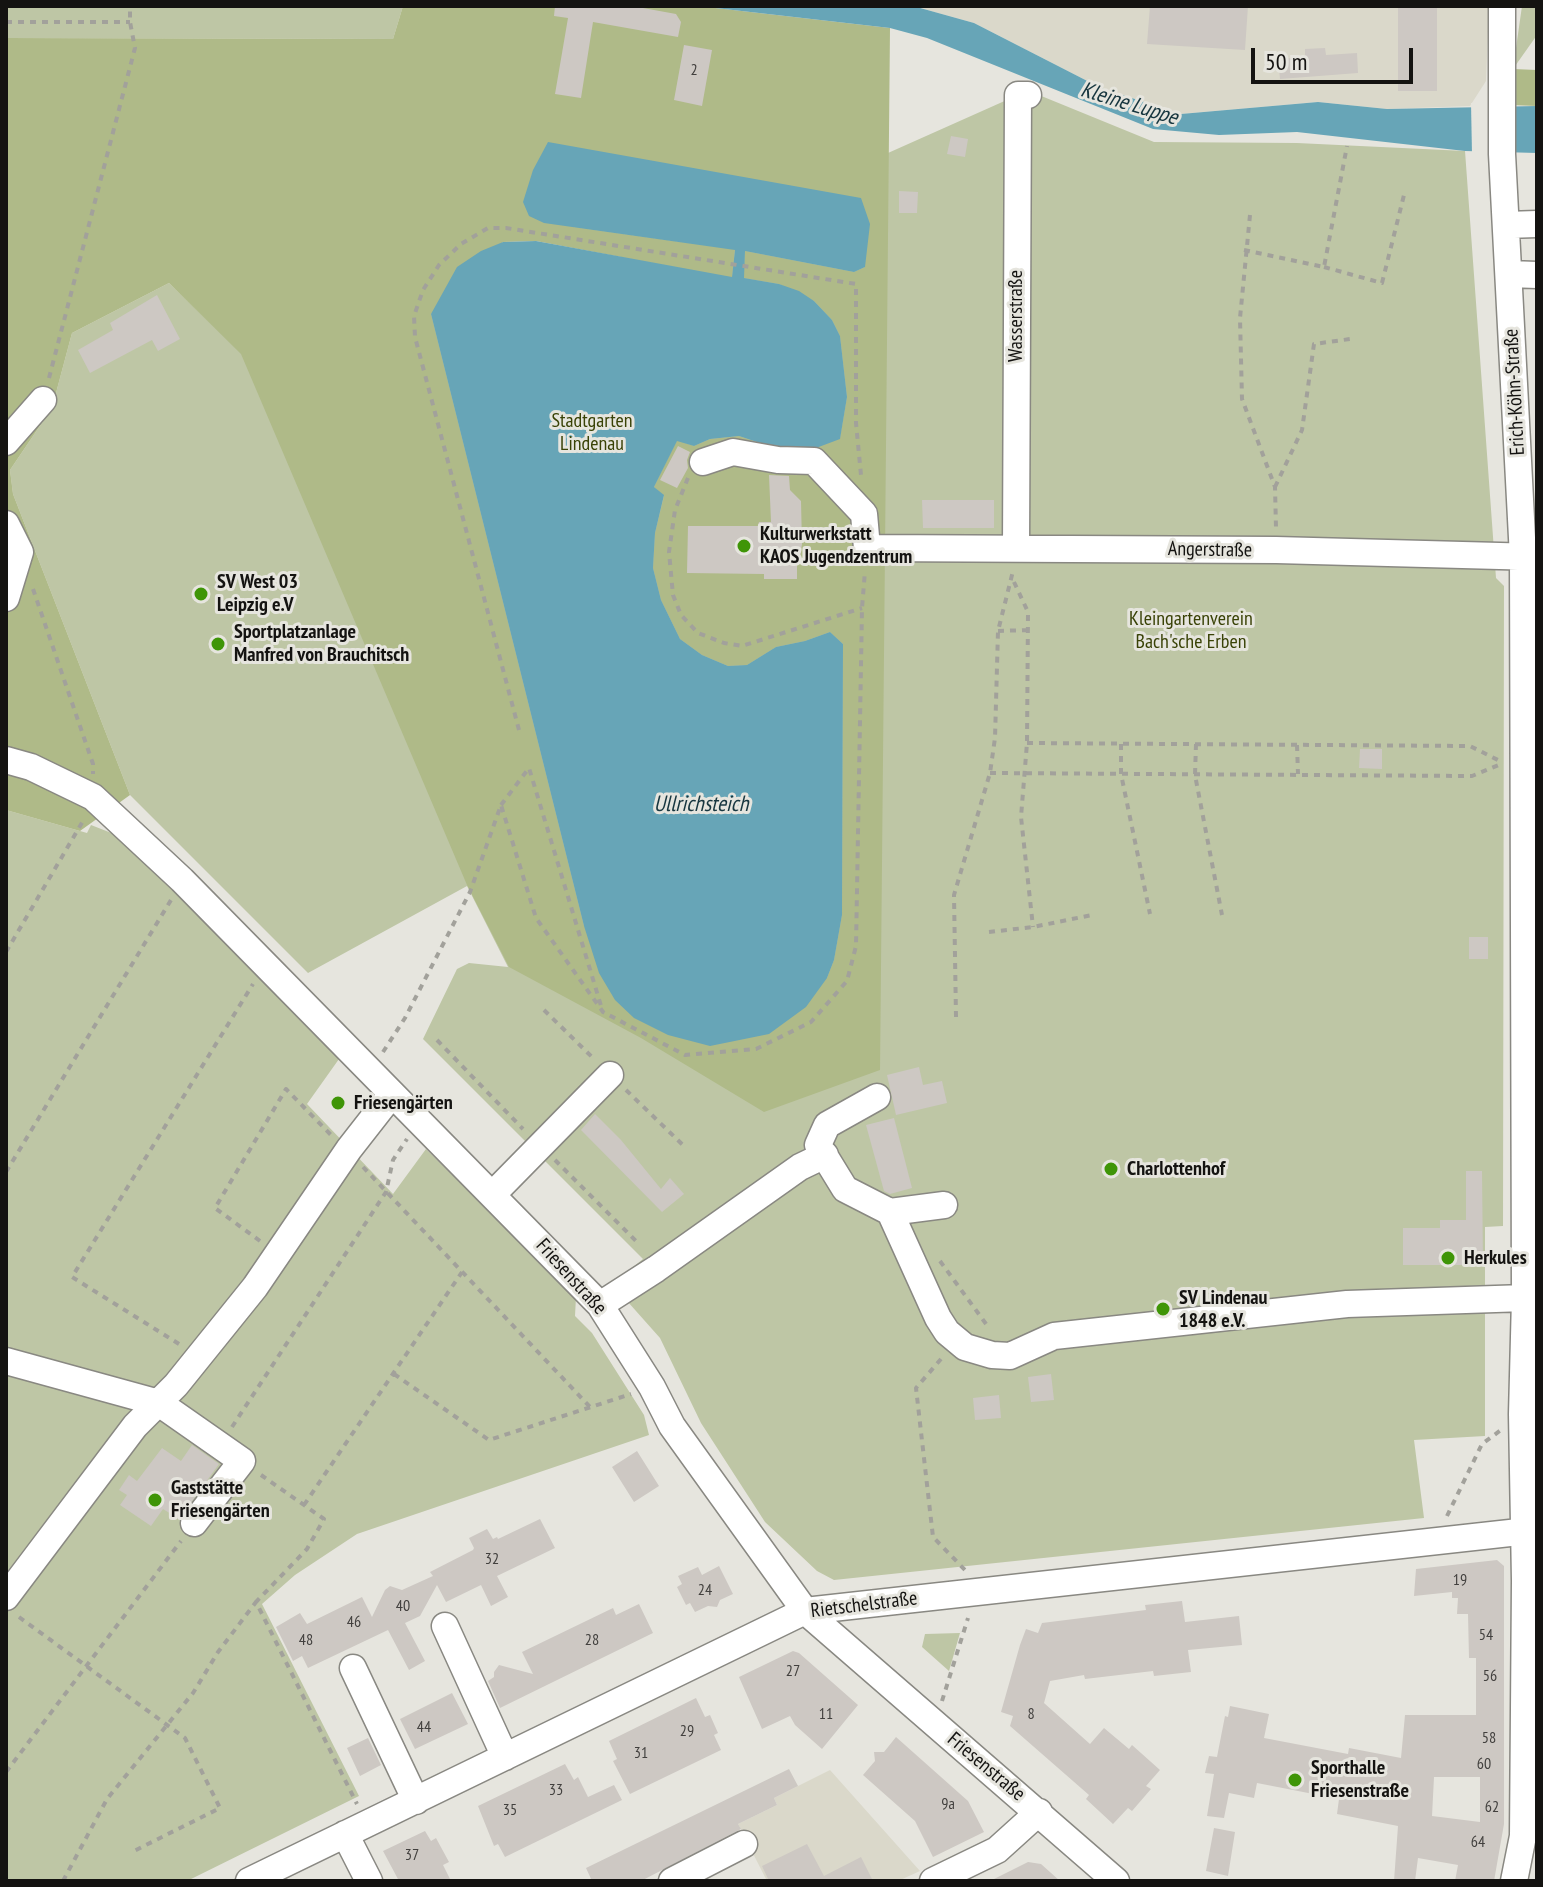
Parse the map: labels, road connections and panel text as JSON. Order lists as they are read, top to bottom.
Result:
{
  "streets": {
    "street": [
      "Wasserstraße",
      "Erich-Köhn-Straße",
      "Angerstraße",
      "Friesenstraße",
      "Rietschelstraße"
    ]
  },
  "crossings": [
    ["Wasserstraße", "Angerstraße"],
    ["Erich-Köhn-Straße", "Angerstraße"],
    ["Erich-Köhn-Straße", "Rietschelstraße"],
    ["Friesenstraße", "Rietschelstraße"]
  ],
  "water": ["Kleine Luppe", "Ullrichsteich"],
  "parks": ["Stadtgarten Lindenau", "Kleingartenverein Bach'sche Erben"],
  "places": [
    "Kulturwerkstatt KAOS Jugendzentrum",
    "SV West 03 Leipzig e.V",
    "Sportplatzanlage Manfred von Brauchitsch",
    "Friesengärten",
    "Charlottenhof",
    "Herkules",
    "SV Lindenau 1848 e.V.",
    "Gaststätte Friesengärten",
    "Sporthalle Friesenstraße"
  ],
  "house_numbers": [
    "2",
    "32",
    "19",
    "24",
    "40",
    "46",
    "54",
    "48",
    "28",
    "27",
    "56",
    "11",
    "8",
    "44",
    "29",
    "58",
    "31",
    "60",
    "33",
    "9a",
    "62",
    "35",
    "64",
    "37"
  ],
  "scale_bar": "50 m"
}
